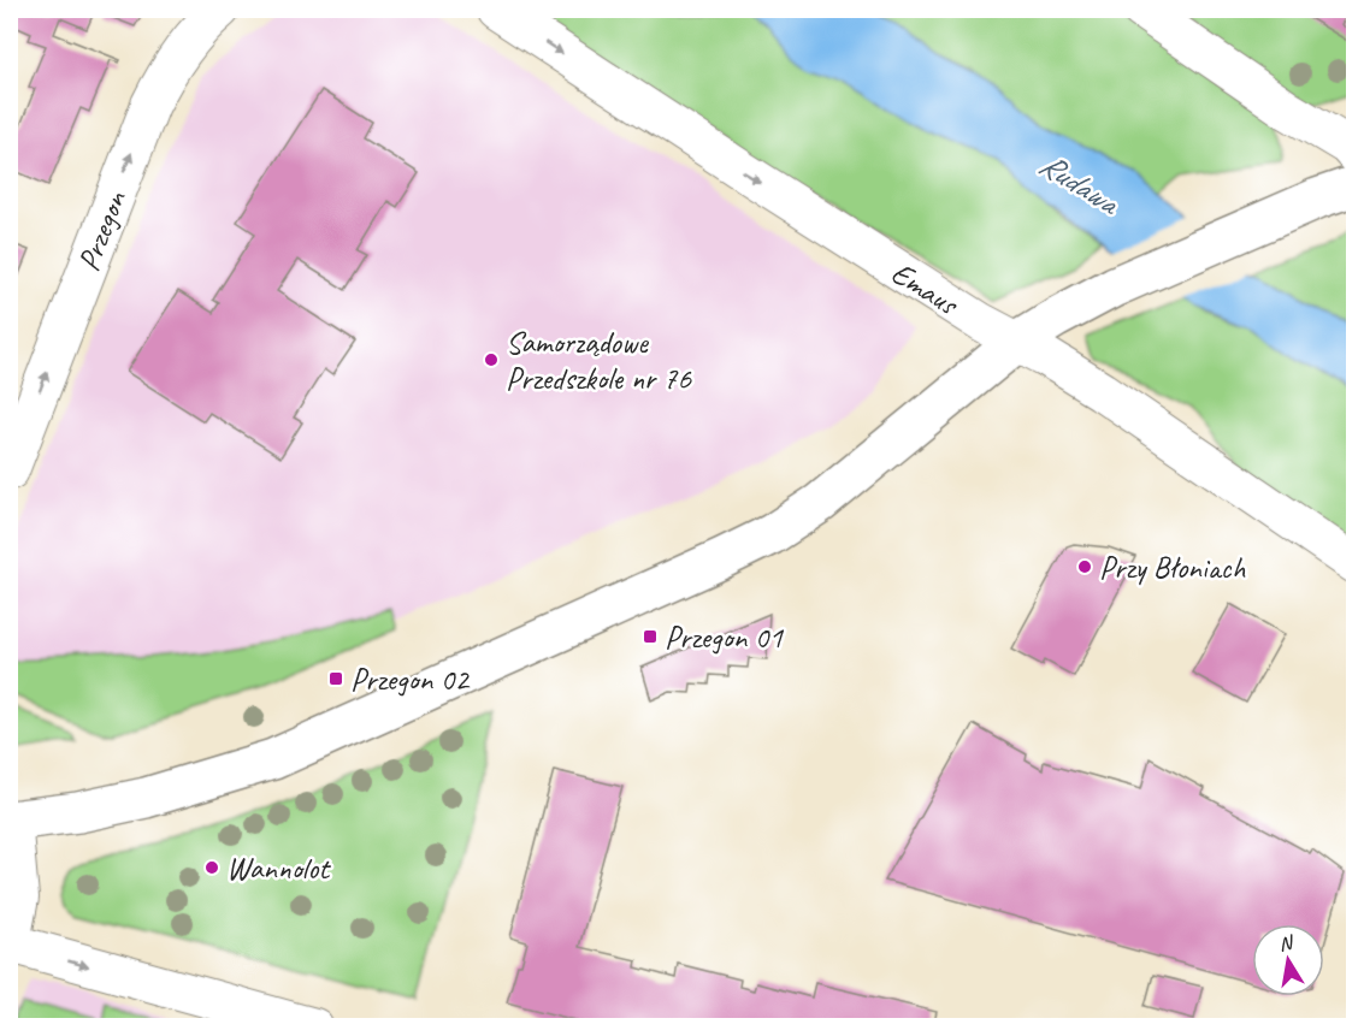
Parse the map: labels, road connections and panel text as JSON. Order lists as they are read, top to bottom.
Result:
{
  "streets": {
    "street": ["Przegon", "Emaus"]
  },
  "one_way": ["Przegon", "Emaus"],
  "water": ["Rudawa"],
  "places": {
    "other": ["Samorządowe Przedszkole nr 76", "Przy Błoniach", "Wannolot"],
    "transit": ["Przegon 01", "Przegon 02"]
  },
  "north": "top"
}
